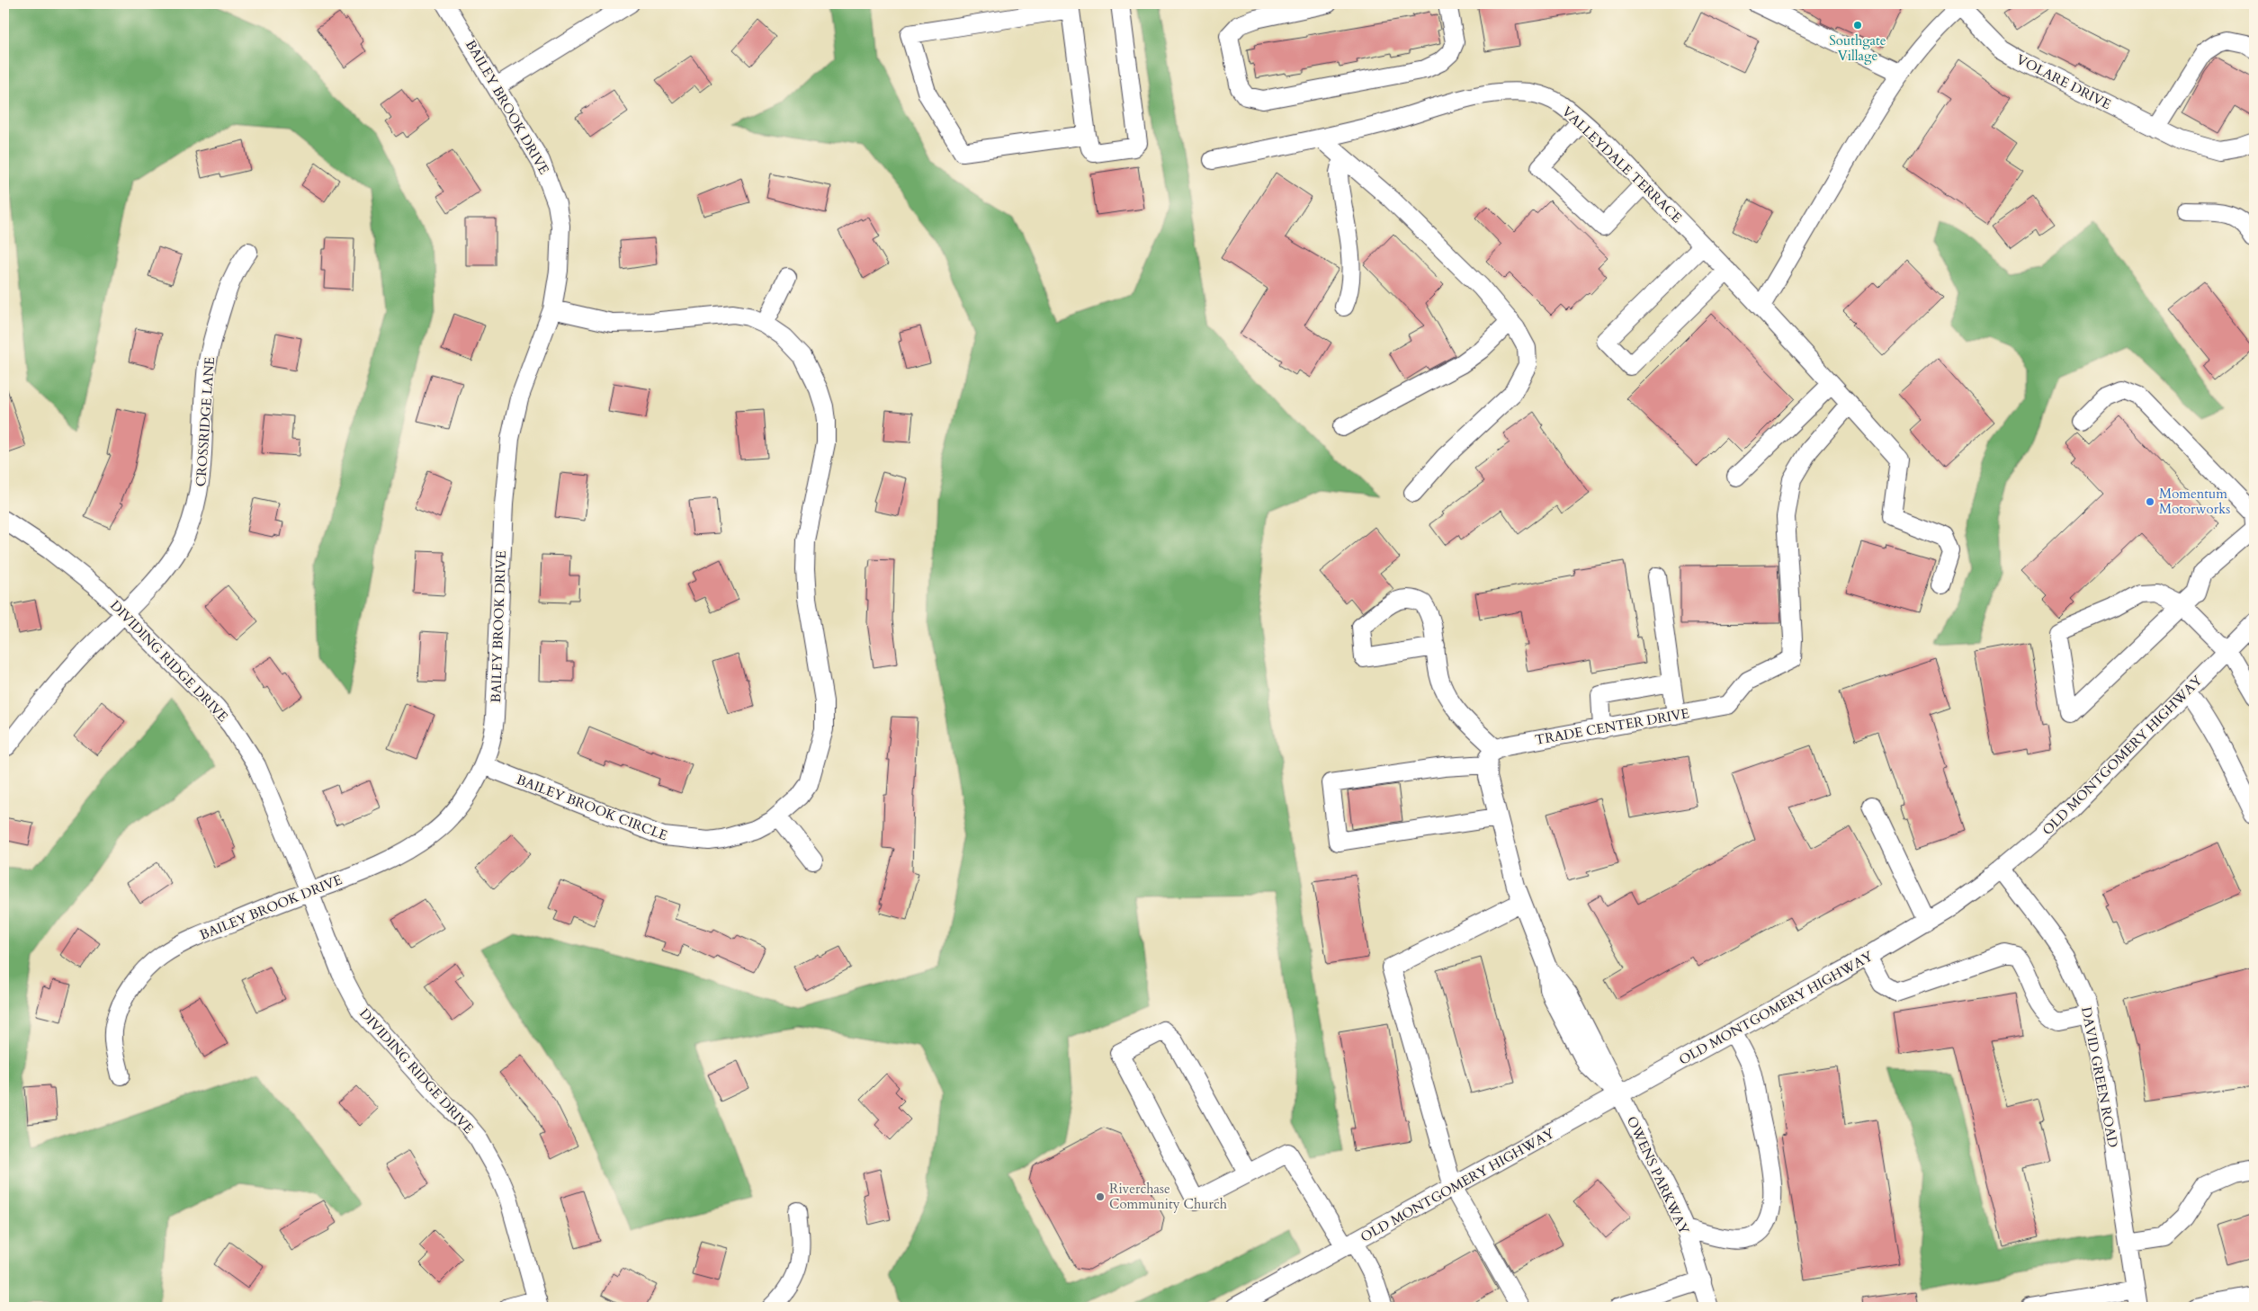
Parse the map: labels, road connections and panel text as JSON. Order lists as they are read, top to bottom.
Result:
{
  "streets": {
    "street": [
      "VOLARE DRIVE",
      "BAILEY BROOK DRIVE",
      "VALLEYDALE TERRACE",
      "CROSSRIDGE LANE",
      "DIVIDING RIDGE DRIVE",
      "TRADE CENTER DRIVE",
      "OLD MONTGOMERY HIGHWAY",
      "BAILEY BROOK CIRCLE",
      "DAVID GREEN ROAD",
      "OWENS PARKWAY"
    ]
  },
  "crossings": [
    ["BAILEY BROOK DRIVE", "DIVIDING RIDGE DRIVE"],
    ["BAILEY BROOK DRIVE", "BAILEY BROOK CIRCLE"],
    ["VALLEYDALE TERRACE", "TRADE CENTER DRIVE"],
    ["CROSSRIDGE LANE", "DIVIDING RIDGE DRIVE"],
    ["OLD MONTGOMERY HIGHWAY", "DAVID GREEN ROAD"],
    ["OLD MONTGOMERY HIGHWAY", "OWENS PARKWAY"]
  ],
  "places": ["Southgate Village", "Momentum Motorworks", "Riverchase Community Church"]
}
